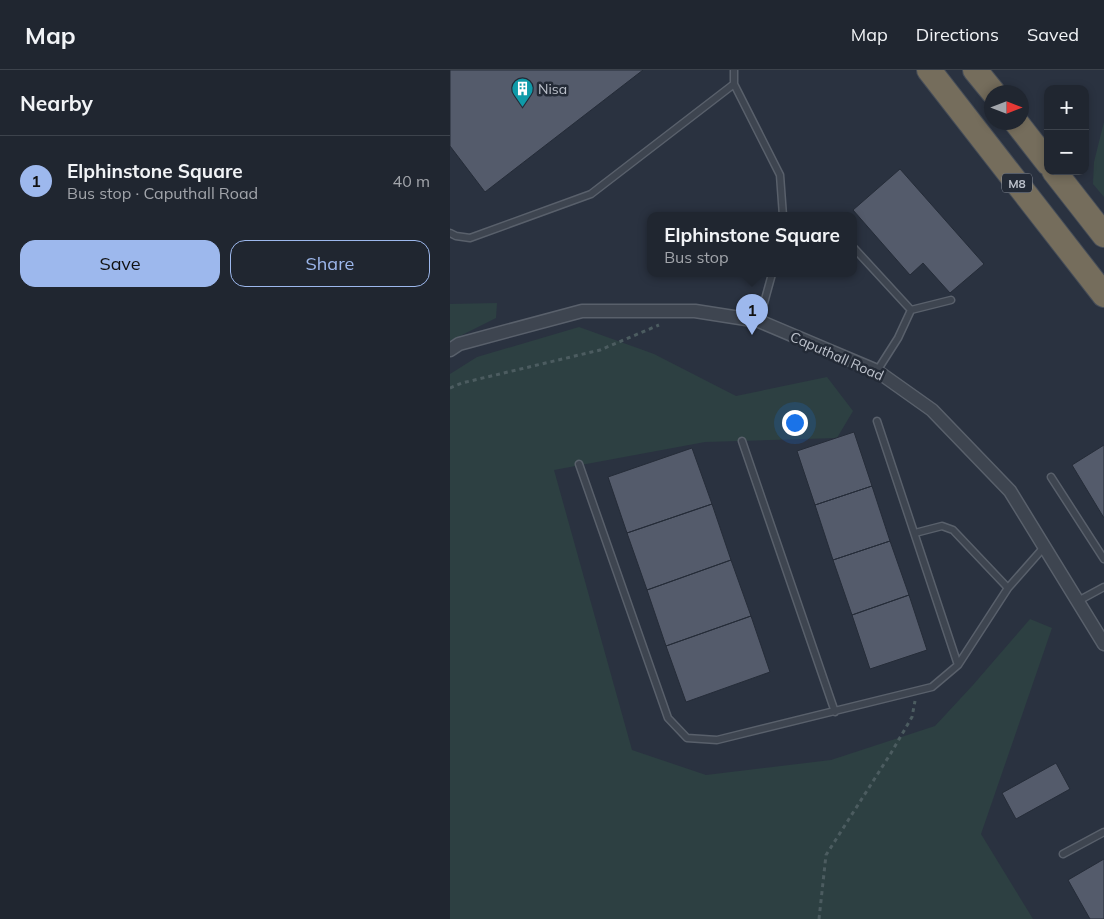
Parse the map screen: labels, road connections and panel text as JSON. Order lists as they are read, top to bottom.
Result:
{
  "streets": {
    "highway": ["M8"],
    "street": ["Caputhall Road"]
  },
  "places": {
    "building": ["Nisa"]
  },
  "north": "right",
  "page": {
    "header": "Map",
    "nav": ["Map", "Directions", "Saved"],
    "heading": "Nearby",
    "map_buttons": ["+", "−"],
    "list": [
      {
        "mark": "1",
        "name": "Elphinstone Square",
        "note": "Bus stop · Caputhall Road",
        "value": "40 m"
      }
    ],
    "popup": ["Elphinstone Square", "Bus stop"],
    "buttons": ["Save", "Share"],
    "pins": "1"
  }
}
